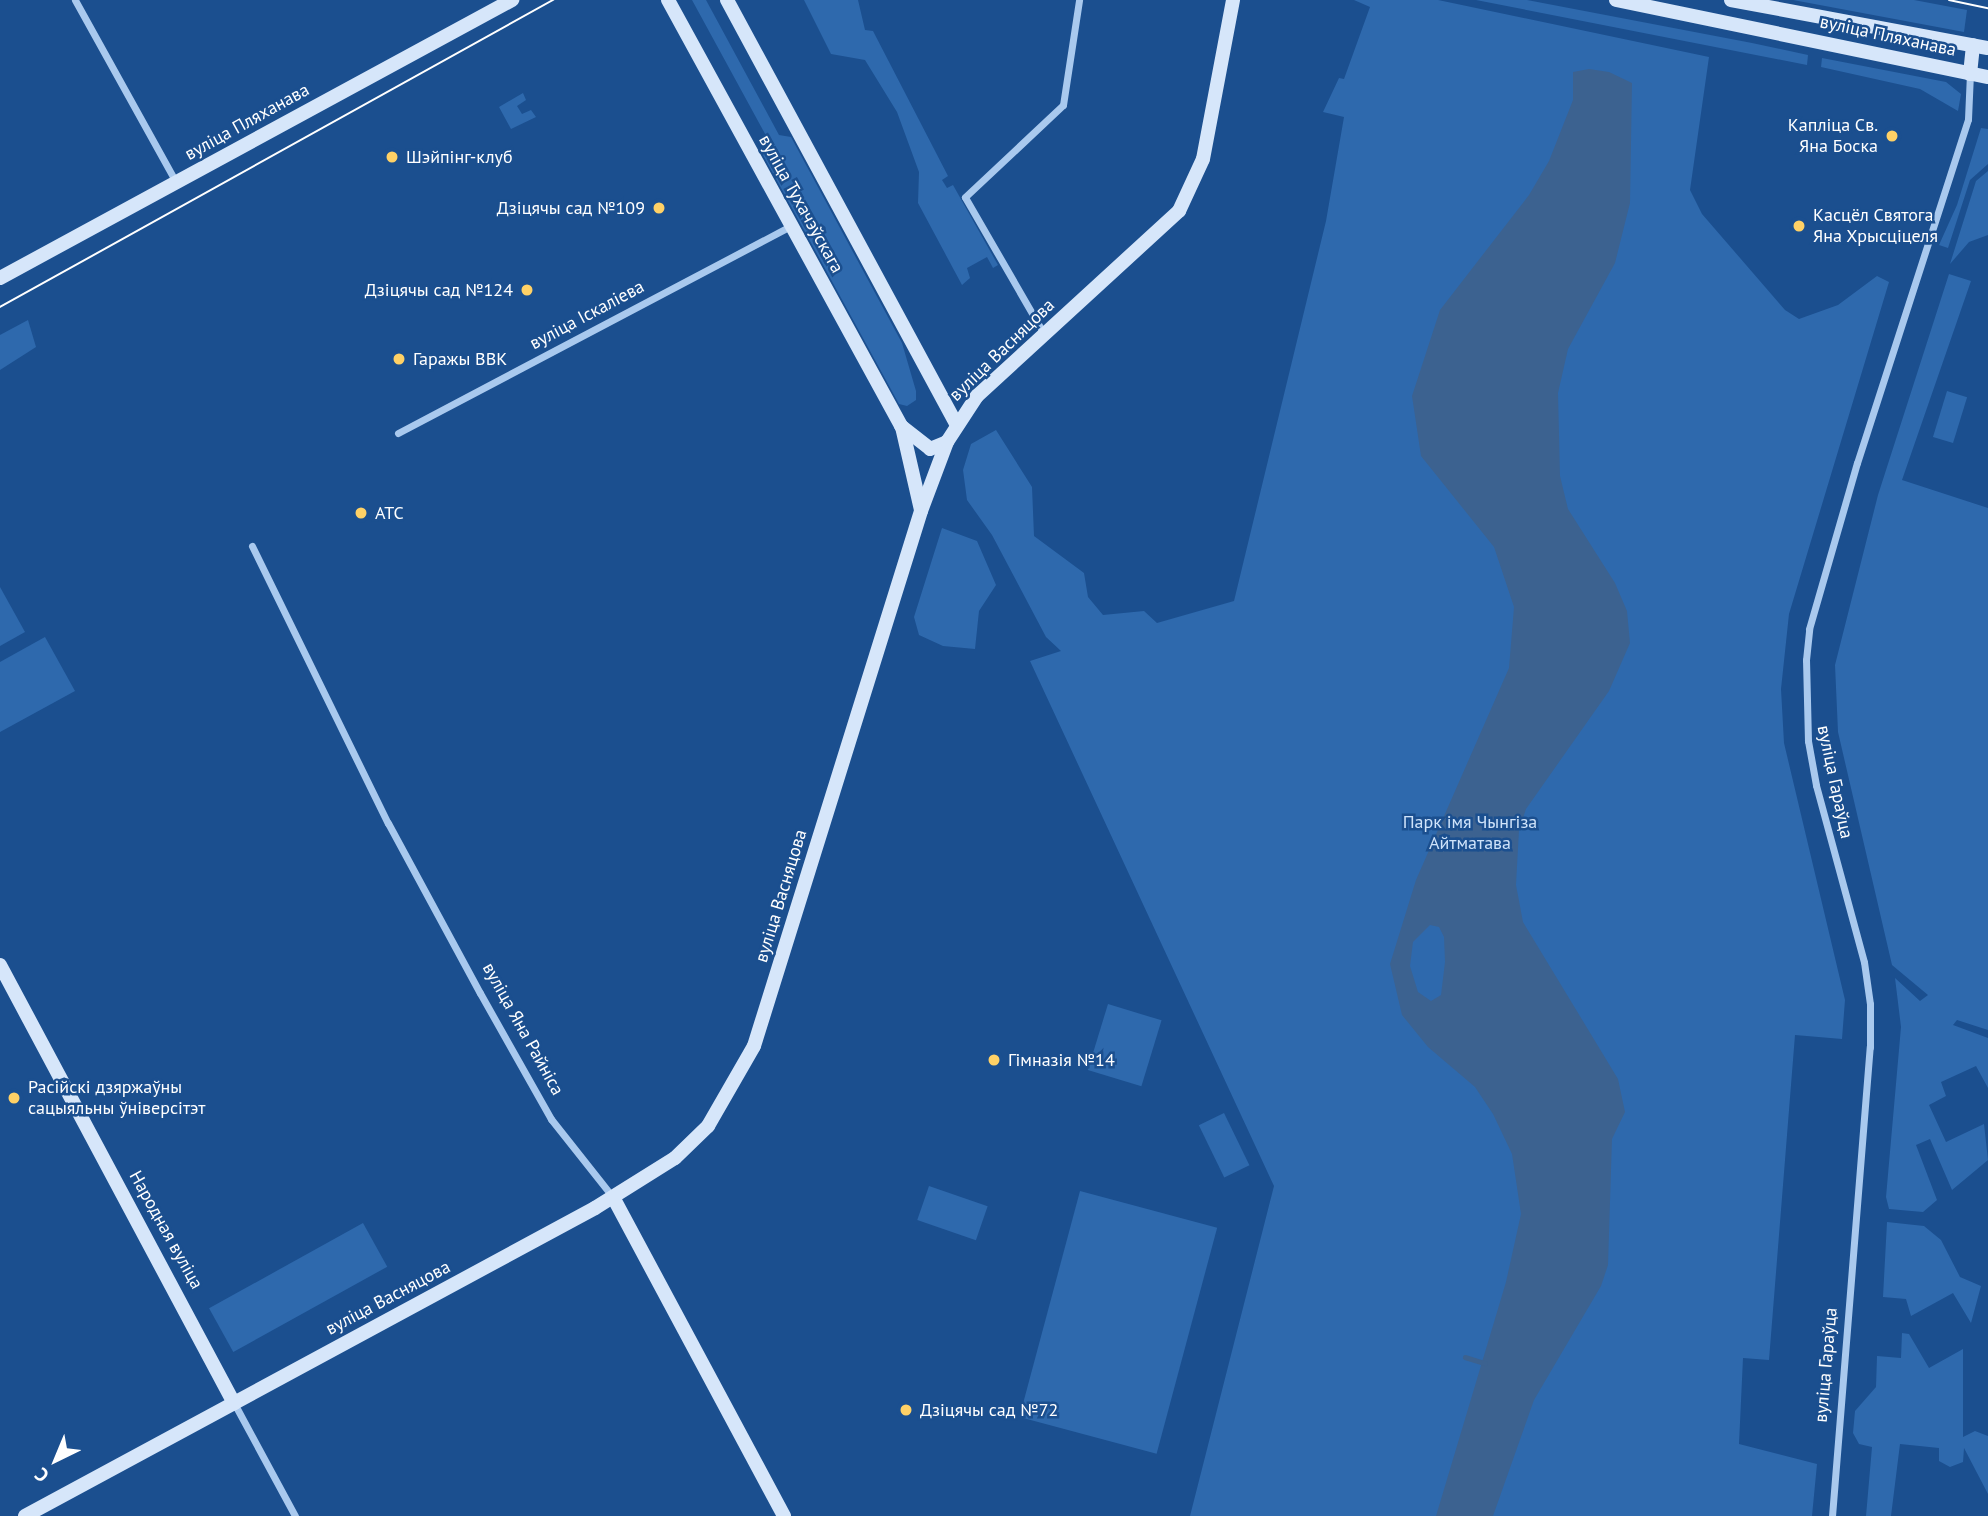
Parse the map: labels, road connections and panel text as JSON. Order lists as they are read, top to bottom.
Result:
{
  "streets": {
    "street": [
      "вуліца Пляханава",
      "вуліца Тухачэўскага",
      "вуліца Іскаліева",
      "вуліца Васняцова",
      "вуліца Гараўца",
      "вуліца Яна Райніса",
      "Народная вуліца"
    ]
  },
  "crossings": [
    ["вуліца Пляханава", "вуліца Гараўца"],
    ["вуліца Тухачэўскага", "вуліца Іскаліева"],
    ["вуліца Тухачэўскага", "вуліца Васняцова"],
    ["вуліца Васняцова", "вуліца Яна Райніса"],
    ["вуліца Васняцова", "Народная вуліца"]
  ],
  "parks": ["Парк імя Чынгіза Айтматава"],
  "places": [
    "Капліца Св. Яна Боска",
    "Шэйпінг-клуб",
    "Дзіцячы сад №109",
    "Касцёл Святога Яна Хрысціцеля",
    "Дзіцячы сад №124",
    "Гаражы ВВК",
    "АТС",
    "Гімназія №14",
    "Расійскі дзяржаўны сацыяльны ўніверсітэт",
    "Дзіцячы сад №72"
  ],
  "north": "bottom left"
}
